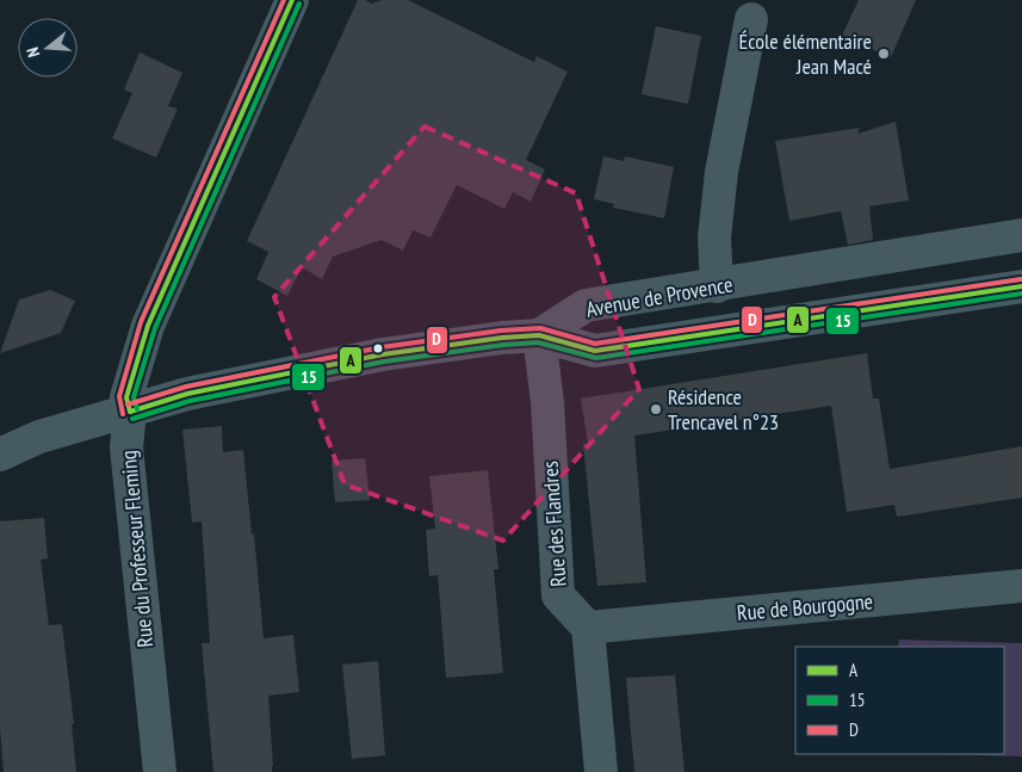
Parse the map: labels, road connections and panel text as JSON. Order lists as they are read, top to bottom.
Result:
{
  "streets": {
    "street": [
      "Avenue de Provence",
      "Rue des Flandres",
      "Rue du Professeur Fleming",
      "Rue de Bourgogne"
    ]
  },
  "crossings": [
    ["Avenue de Provence", "Rue des Flandres"],
    ["Rue des Flandres", "Rue de Bourgogne"]
  ],
  "places": ["École élémentaire Jean Macé", "Résidence Trencavel n°23"],
  "lines": ["transit line A", "transit line D", "transit line 15"],
  "legend": ["A", "15", "D"],
  "north": "left"
}
